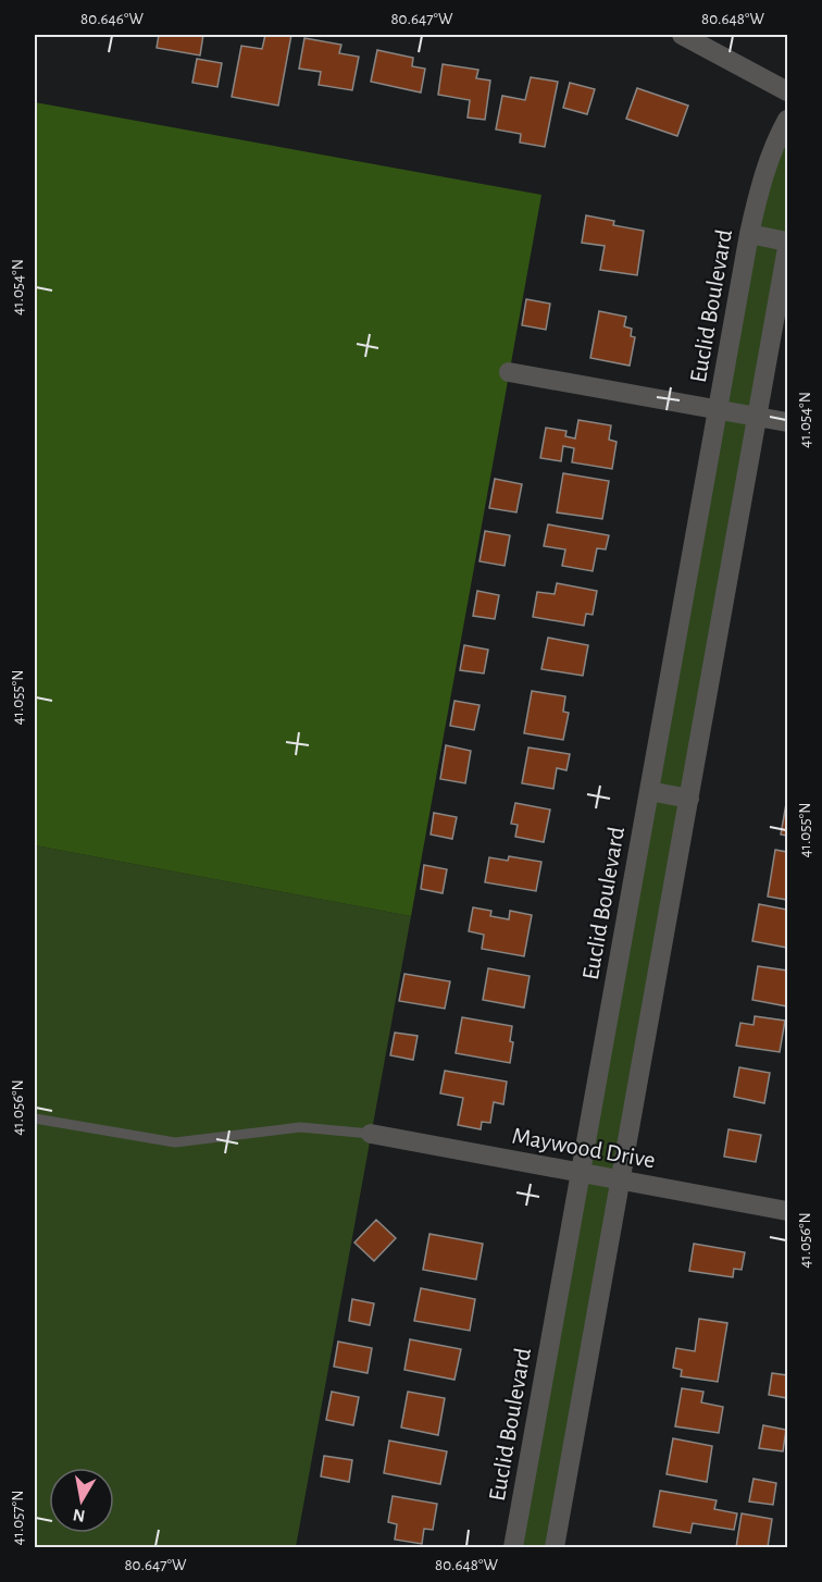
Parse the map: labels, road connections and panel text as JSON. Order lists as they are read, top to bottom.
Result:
{
  "streets": {
    "street": ["Euclid Boulevard", "Maywood Drive"]
  },
  "crossings": [
    ["Euclid Boulevard", "Maywood Drive"]
  ],
  "north": "bottom",
  "coordinates": [
    "80.646°W",
    "80.647°W",
    "80.648°W",
    "41.054°N",
    "41.055°N",
    "41.056°N",
    "41.057°N"
  ]
}
